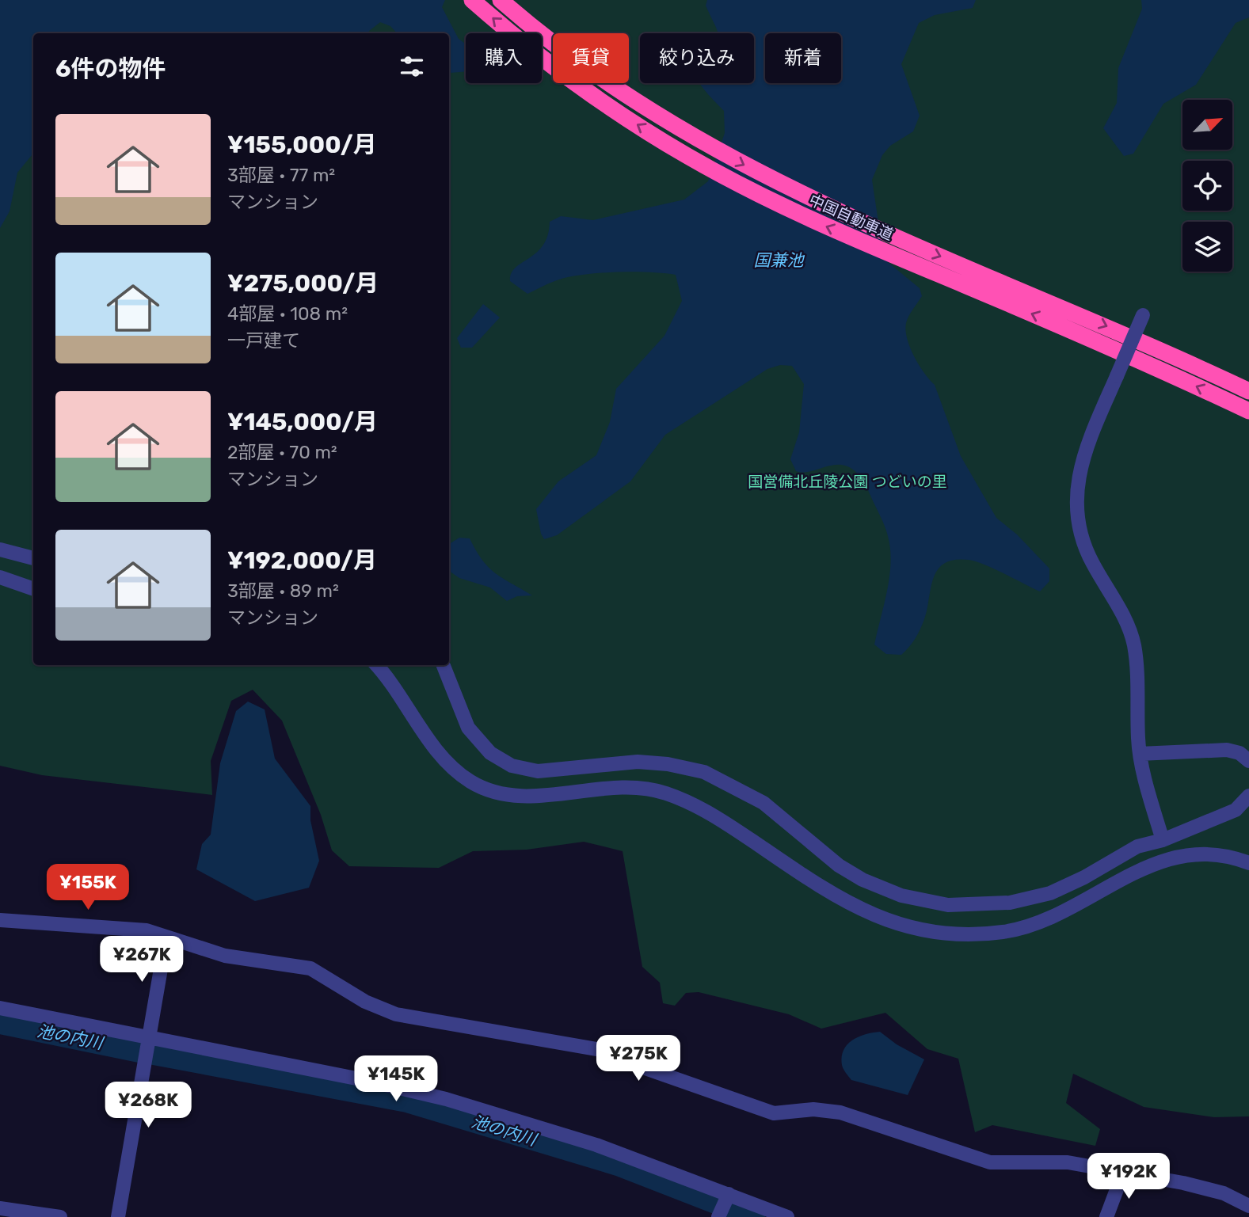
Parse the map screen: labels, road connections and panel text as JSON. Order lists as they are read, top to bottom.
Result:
{
  "streets": {
    "highway": ["中国自動車道"]
  },
  "water": ["国兼池", "池の内川"],
  "parks": ["国営備北丘陵公園 つどいの里"],
  "north": "top right",
  "page": {
    "chip": [
      "購入",
      "賃貸",
      "絞り込み",
      "新着"
    ],
    "heading": "6件の物件",
    "list": [
      {
        "name": "¥155,000/月",
        "note": "3部屋 · 77 m² · マンション"
      },
      {
        "name": "¥275,000/月",
        "note": "4部屋 · 108 m² · 一戸建て"
      },
      {
        "name": "¥145,000/月",
        "note": "2部屋 · 70 m² · マンション"
      },
      {
        "name": "¥192,000/月",
        "note": "3部屋 · 89 m² · マンション"
      }
    ],
    "price": [
      "¥155K",
      "¥267K",
      "¥275K",
      "¥145K",
      "¥268K",
      "¥192K"
    ]
  }
}
